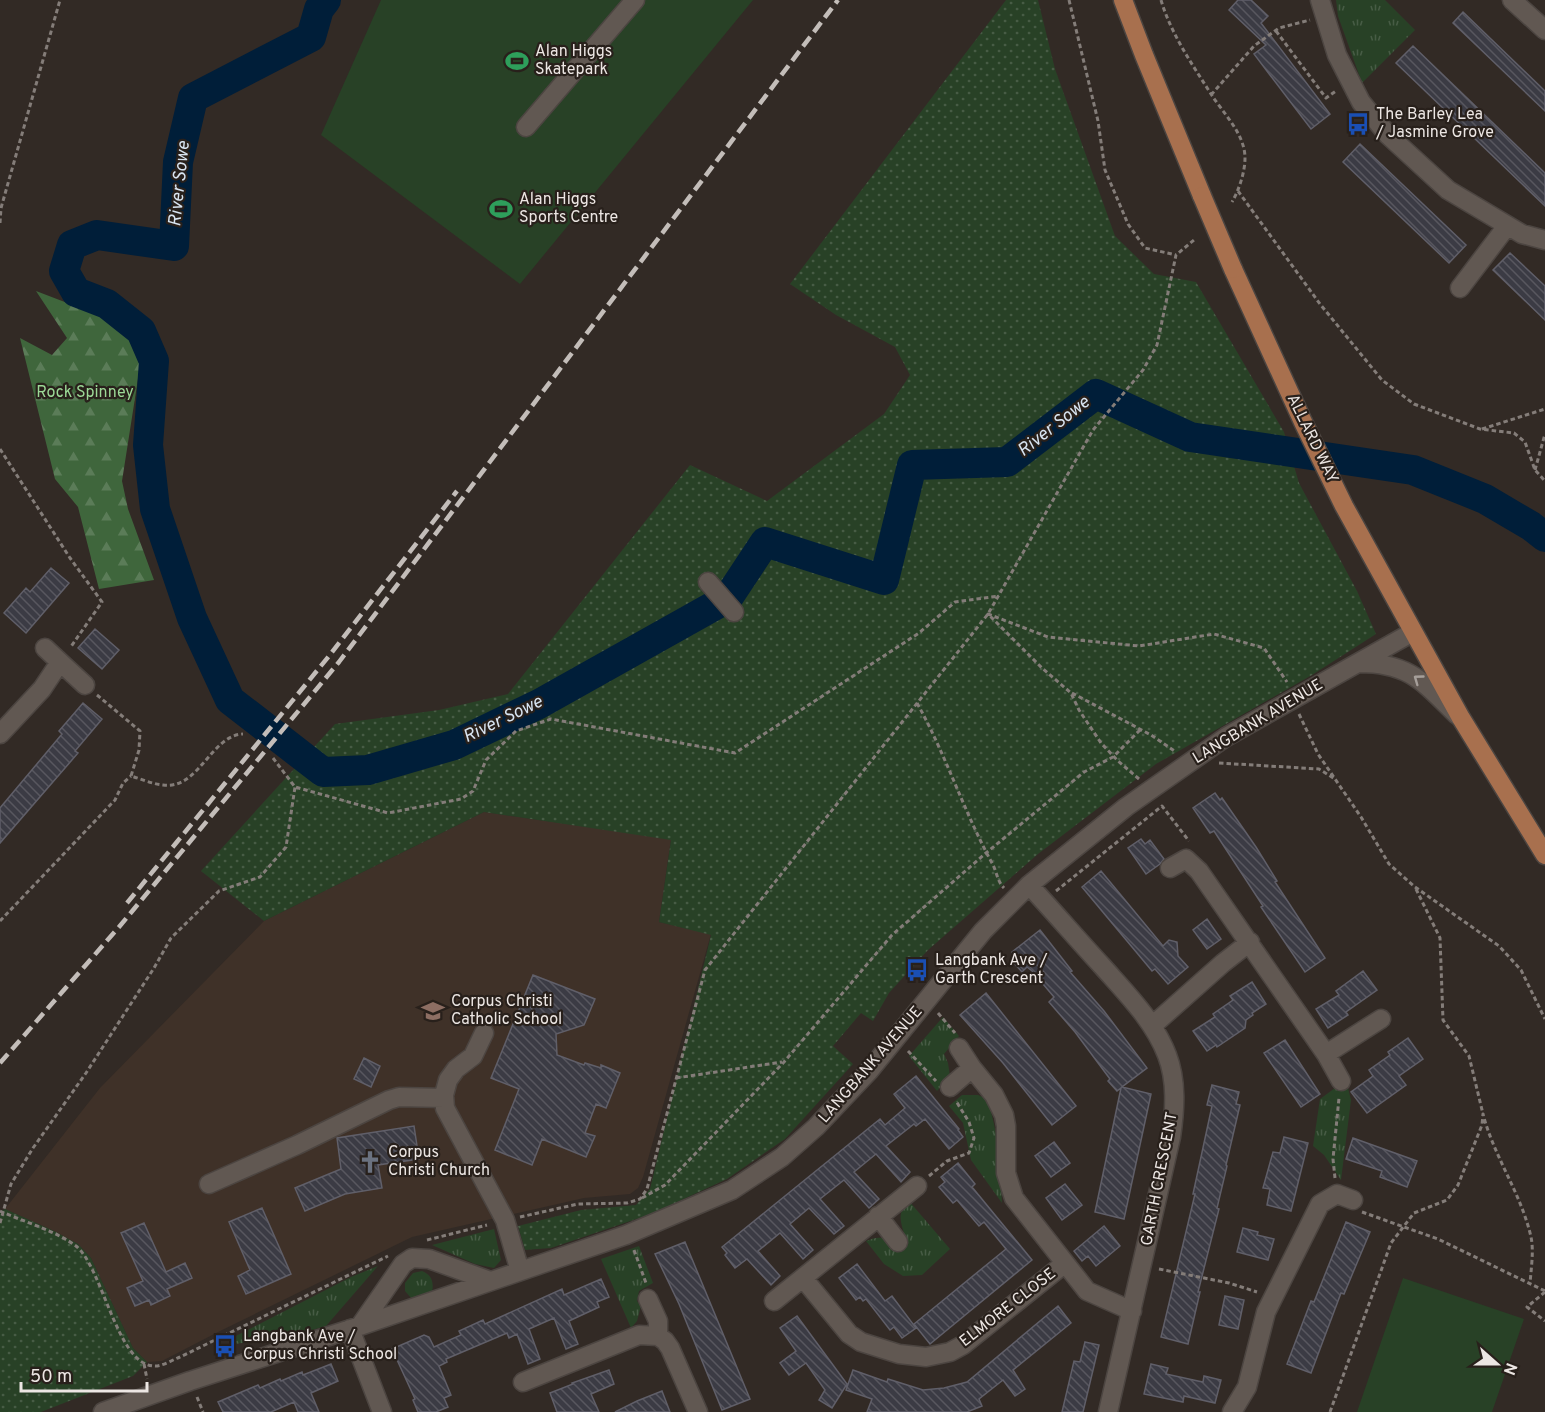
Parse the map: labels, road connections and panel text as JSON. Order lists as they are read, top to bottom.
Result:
{
  "streets": {
    "main road": ["ALLARD WAY"],
    "street": ["LANGBANK AVENUE", "GARTH CRESCENT", "ELMORE CLOSE"]
  },
  "crossings": [
    ["ALLARD WAY", "LANGBANK AVENUE"],
    ["LANGBANK AVENUE", "GARTH CRESCENT"]
  ],
  "water": ["River Sowe"],
  "parks": ["Rock Spinney"],
  "places": {
    "sports": ["Alan Higgs Skatepark", "Alan Higgs Sports Centre"],
    "bus stop": ["The Barley Lea / Jasmine Grove", "Langbank Ave / Garth Crescent", "Langbank Ave / Corpus Christi School"],
    "school or university": ["Corpus Christi Catholic School"],
    "church": ["Corpus Christi Church"]
  },
  "scale_bar": "50 m",
  "north": "right"
}
